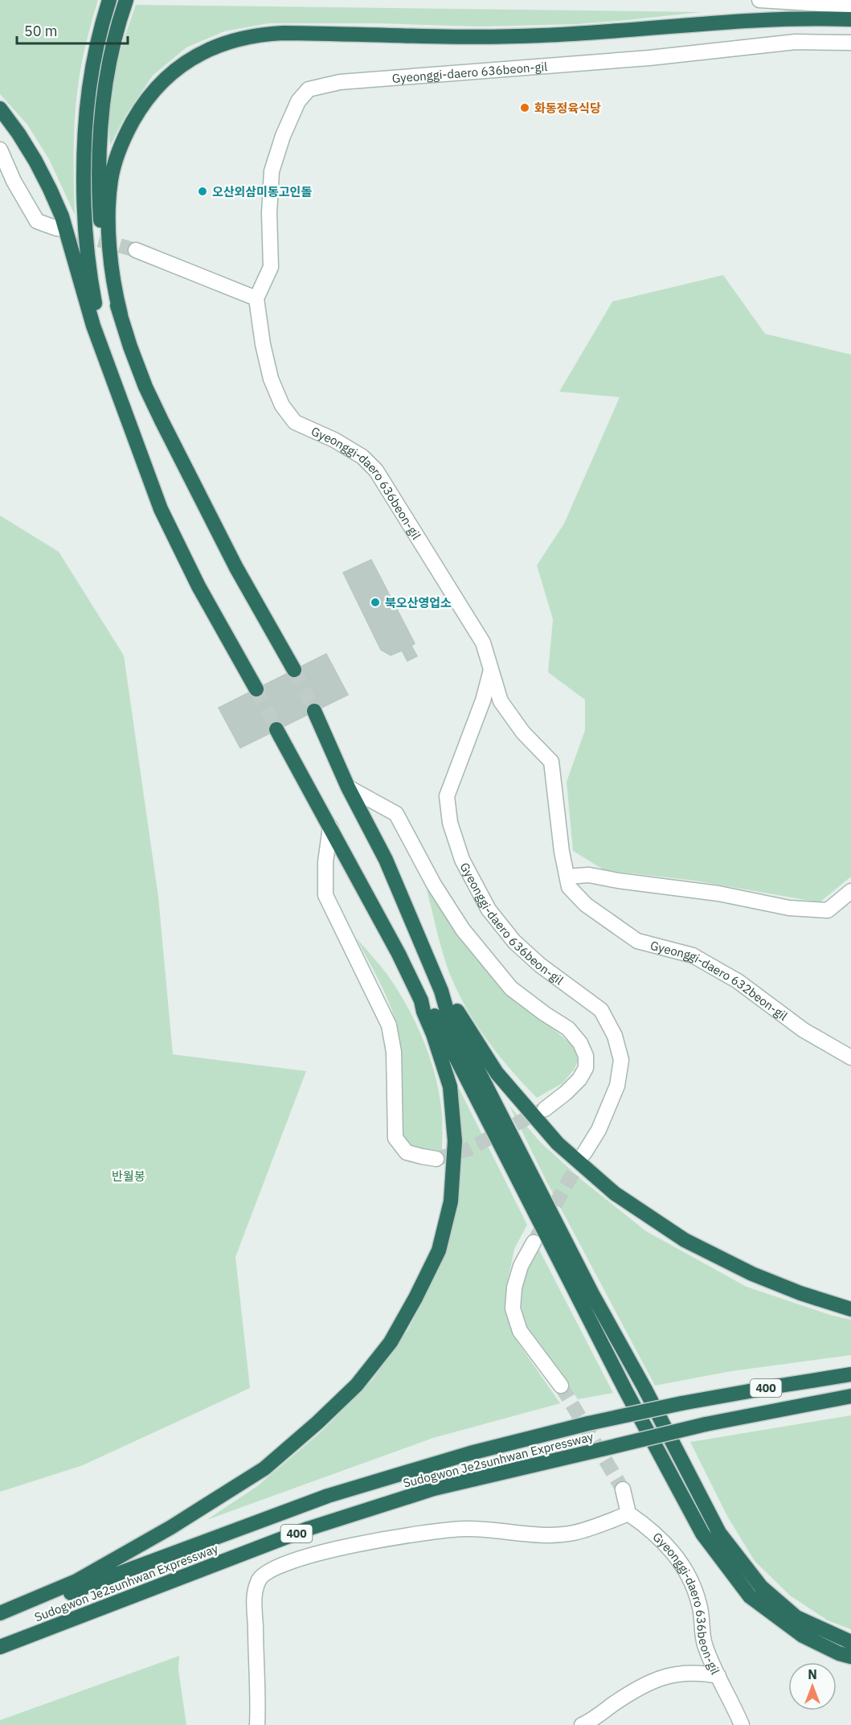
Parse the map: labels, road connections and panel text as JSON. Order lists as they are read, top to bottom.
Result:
{
  "streets": {
    "highway": ["400", "Sudogwon Je2sunhwan Expressway"],
    "street": ["Gyeonggi-daero 636beon-gil", "Gyeonggi-daero 632beon-gil"]
  },
  "crossings": [
    ["Gyeonggi-daero 636beon-gil", "Gyeonggi-daero 632beon-gil"]
  ],
  "parks": ["반월봉"],
  "places": ["화동정육식당", "오산외삼미동고인돌", "북오산영업소"],
  "scale_bar": "50 m",
  "north": "top"
}
